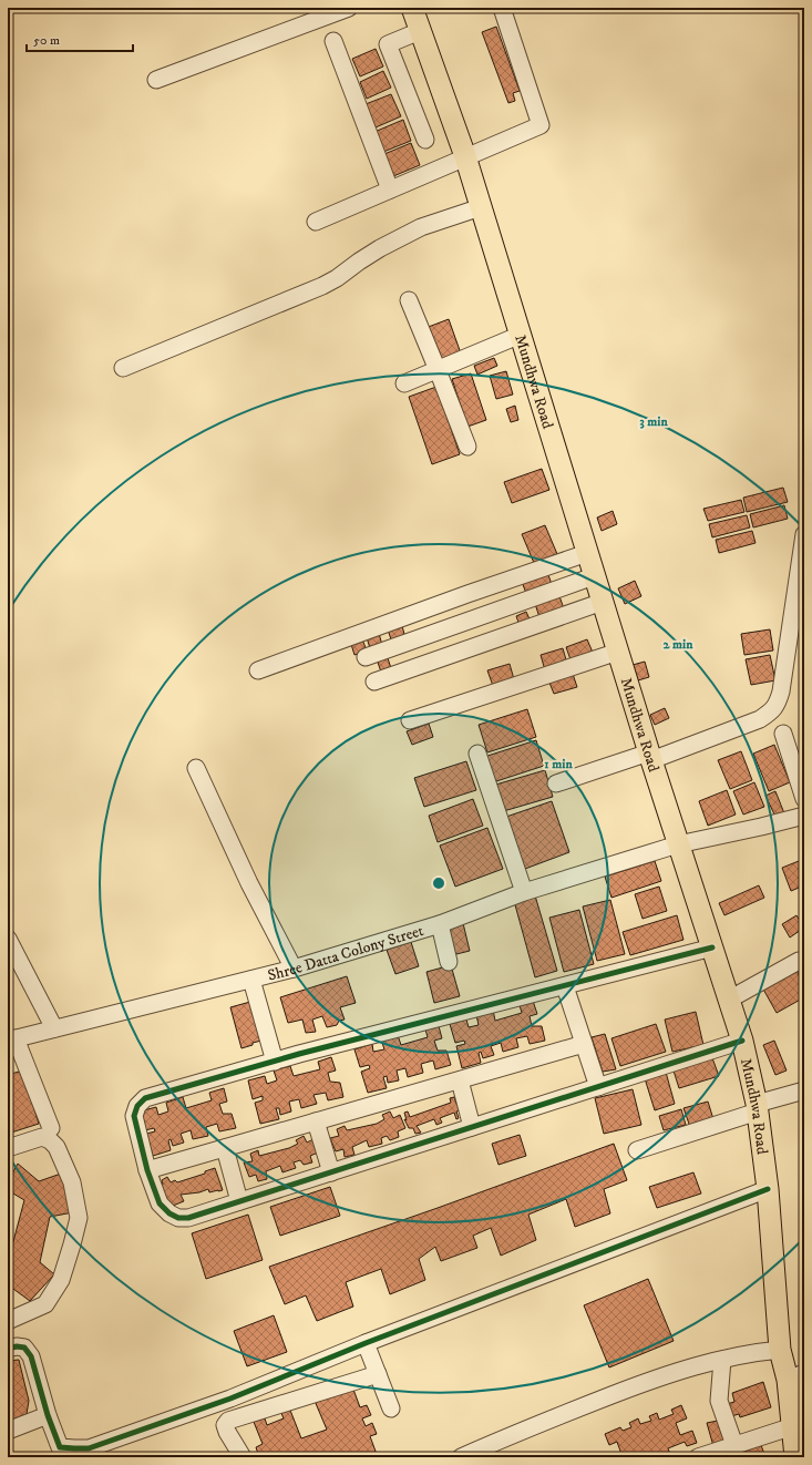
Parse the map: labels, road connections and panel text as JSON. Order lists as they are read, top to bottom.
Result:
{
  "streets": {
    "main road": ["Mundhwa Road"],
    "street": ["Shree Datta Colony Street"]
  },
  "crossings": [
    ["Mundhwa Road", "Shree Datta Colony Street"]
  ],
  "scale_bar": "50 m",
  "rings": ["3 min", "2 min", "1 min"]
}
